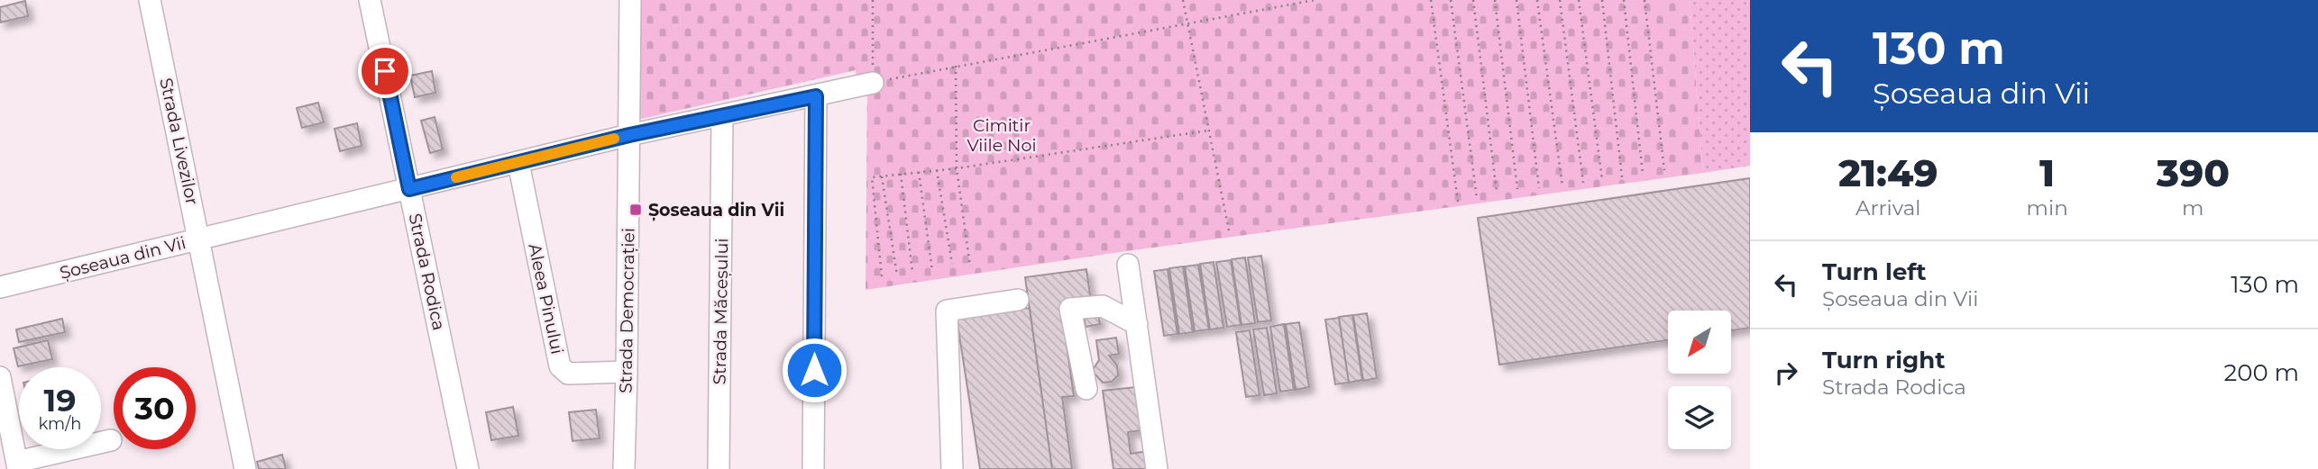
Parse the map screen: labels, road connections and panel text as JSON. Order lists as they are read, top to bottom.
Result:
{
  "streets": {
    "street": [
      "Strada Livezilor",
      "Șoseaua din Vii",
      "Strada Rodica",
      "Aleea Pinului",
      "Strada Democrației",
      "Strada Măceșului"
    ]
  },
  "crossings": [
    ["Strada Livezilor", "Șoseaua din Vii"],
    ["Șoseaua din Vii", "Strada Rodica"],
    ["Șoseaua din Vii", "Aleea Pinului"],
    ["Șoseaua din Vii", "Strada Democrației"],
    ["Șoseaua din Vii", "Strada Măceșului"],
    ["Aleea Pinului", "Strada Democrației"]
  ],
  "parks": ["Cimitir Viile Noi"],
  "places": {
    "transit": ["Șoseaua din Vii"]
  },
  "north": "bottom left",
  "page": {
    "turn": ["130 m", "Șoseaua din Vii"],
    "eta": [
      "21:49",
      "Arrival",
      "1",
      "min",
      "390",
      "m"
    ],
    "list": [
      {
        "name": "Turn left",
        "note": "Șoseaua din Vii",
        "value": "130 m"
      },
      {
        "name": "Turn right",
        "note": "Strada Rodica",
        "value": "200 m"
      }
    ],
    "speed": "19 km/h",
    "limit": "30"
  }
}
